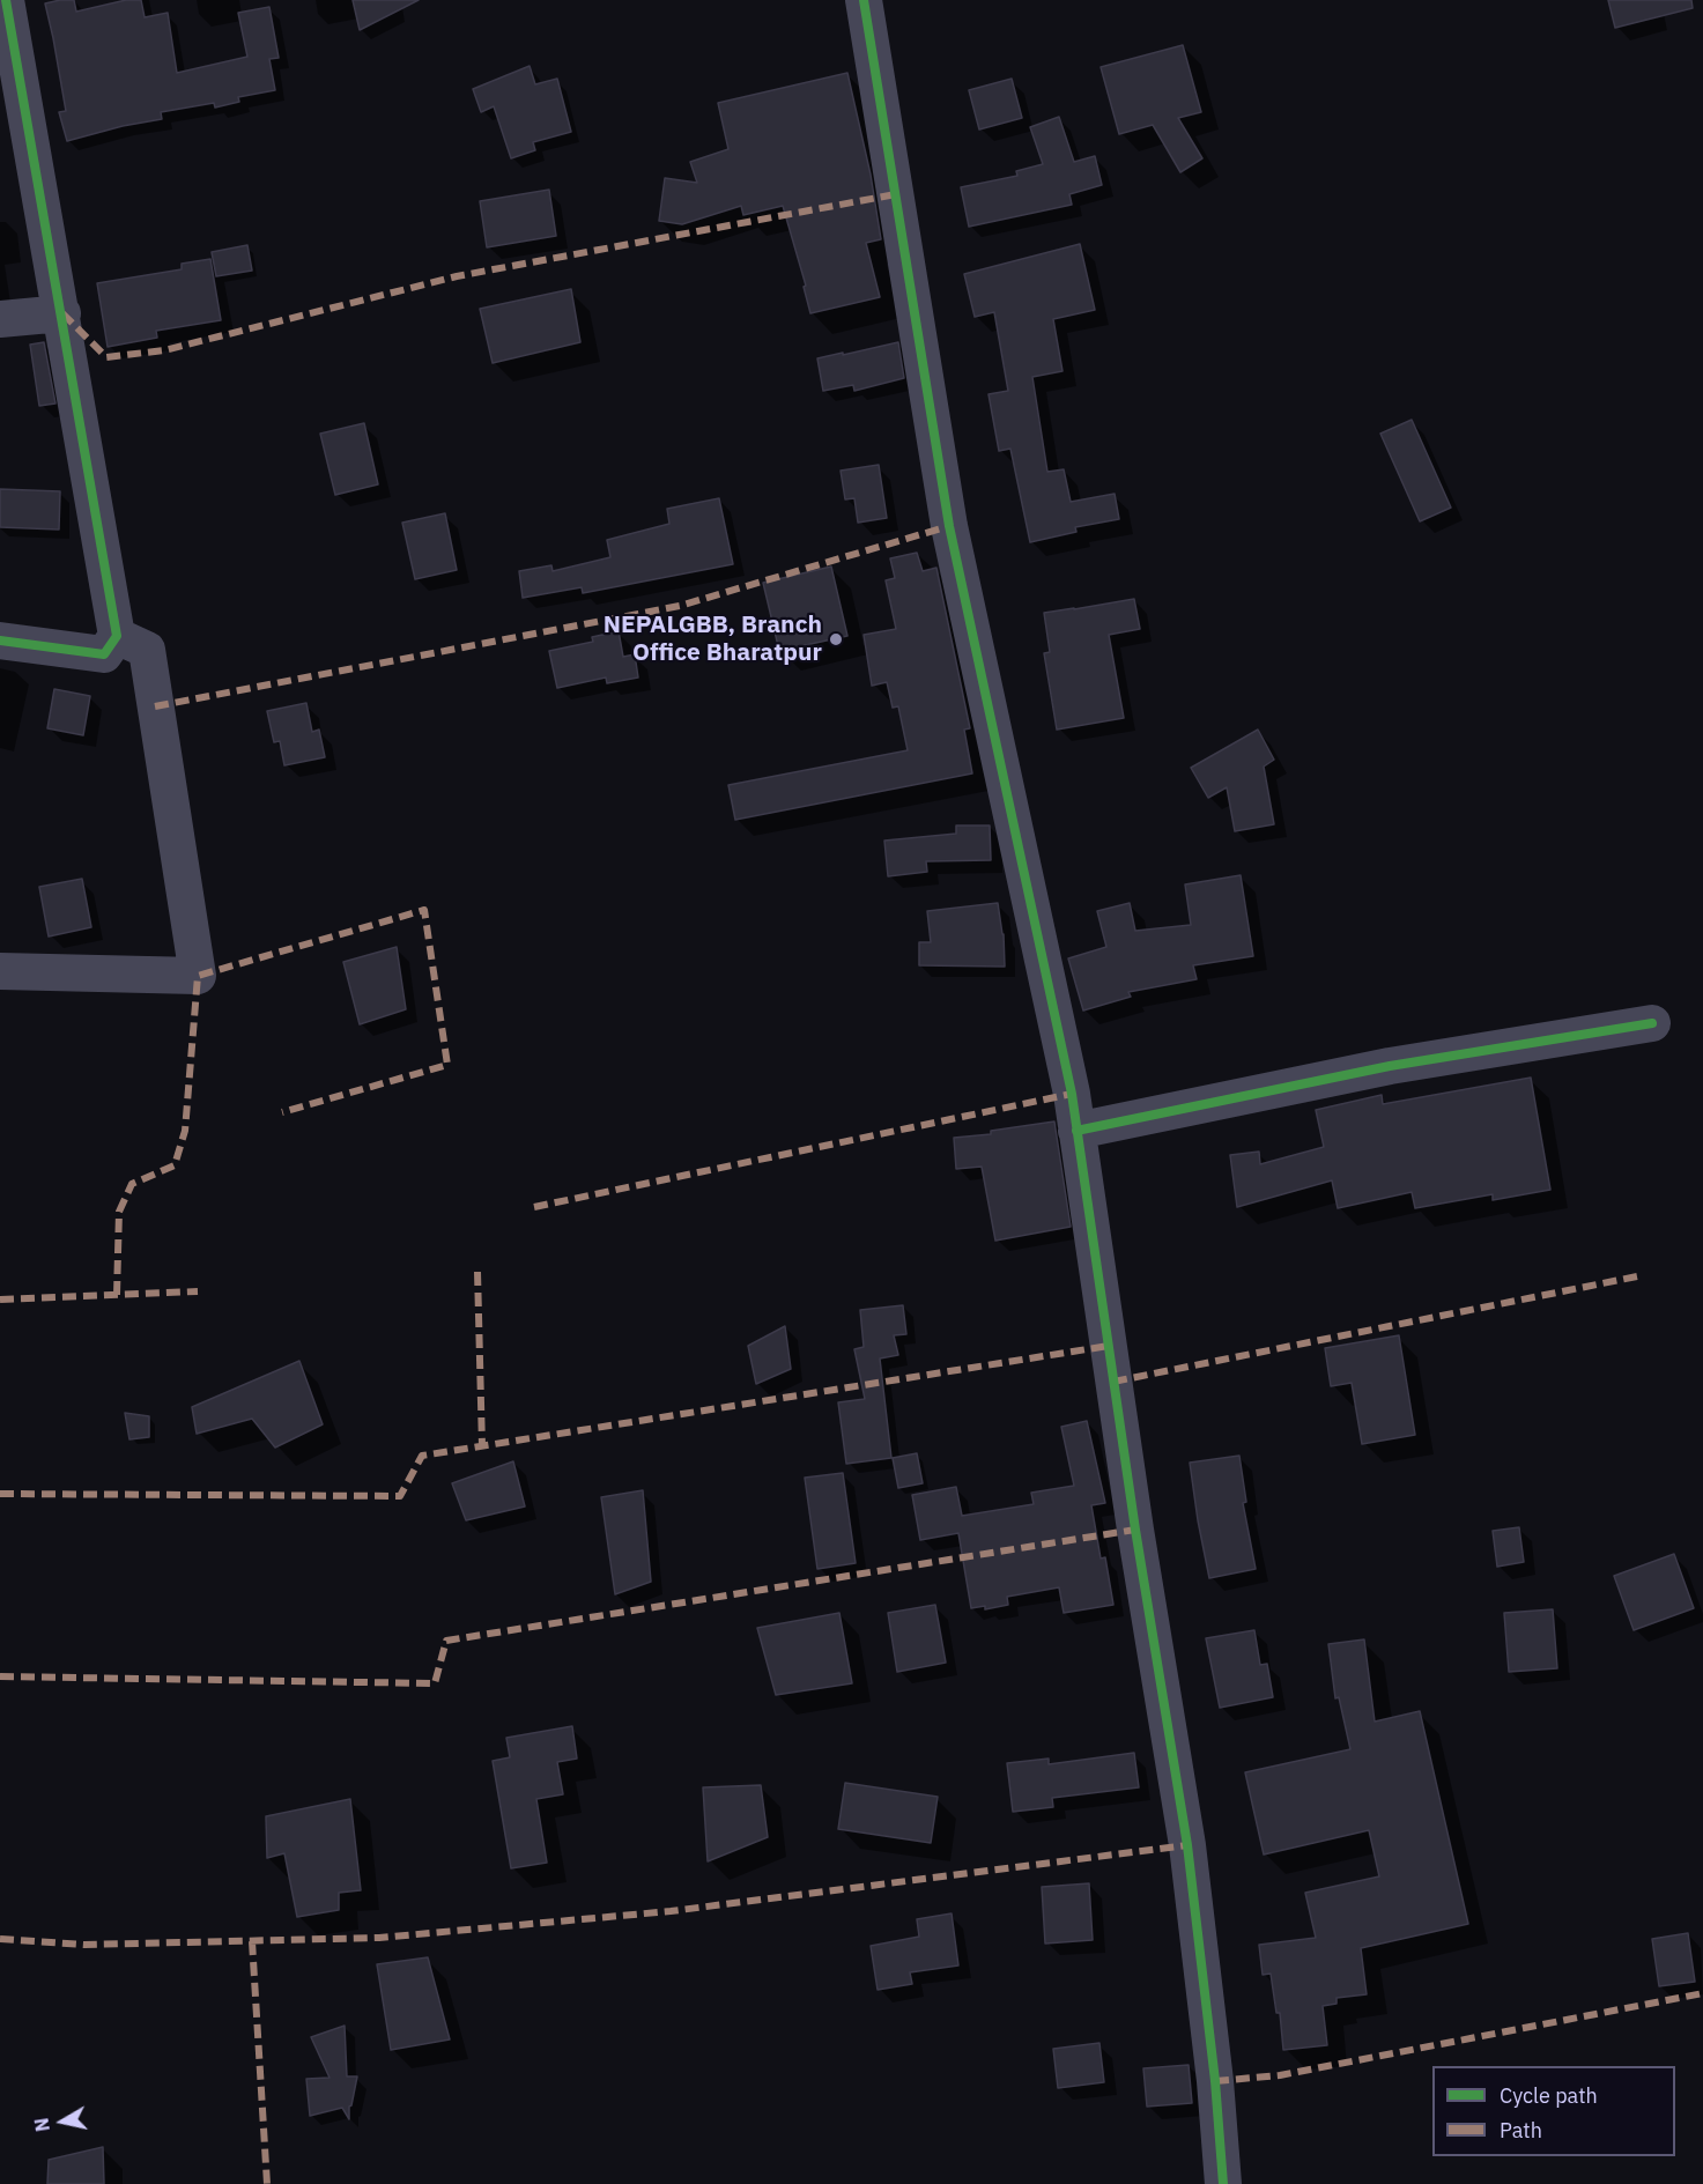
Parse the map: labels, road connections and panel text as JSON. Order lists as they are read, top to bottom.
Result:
{
  "places": ["NEPALGBB, Branch Office Bharatpur"],
  "legend": ["Cycle path", "Path"],
  "north": "left"
}
